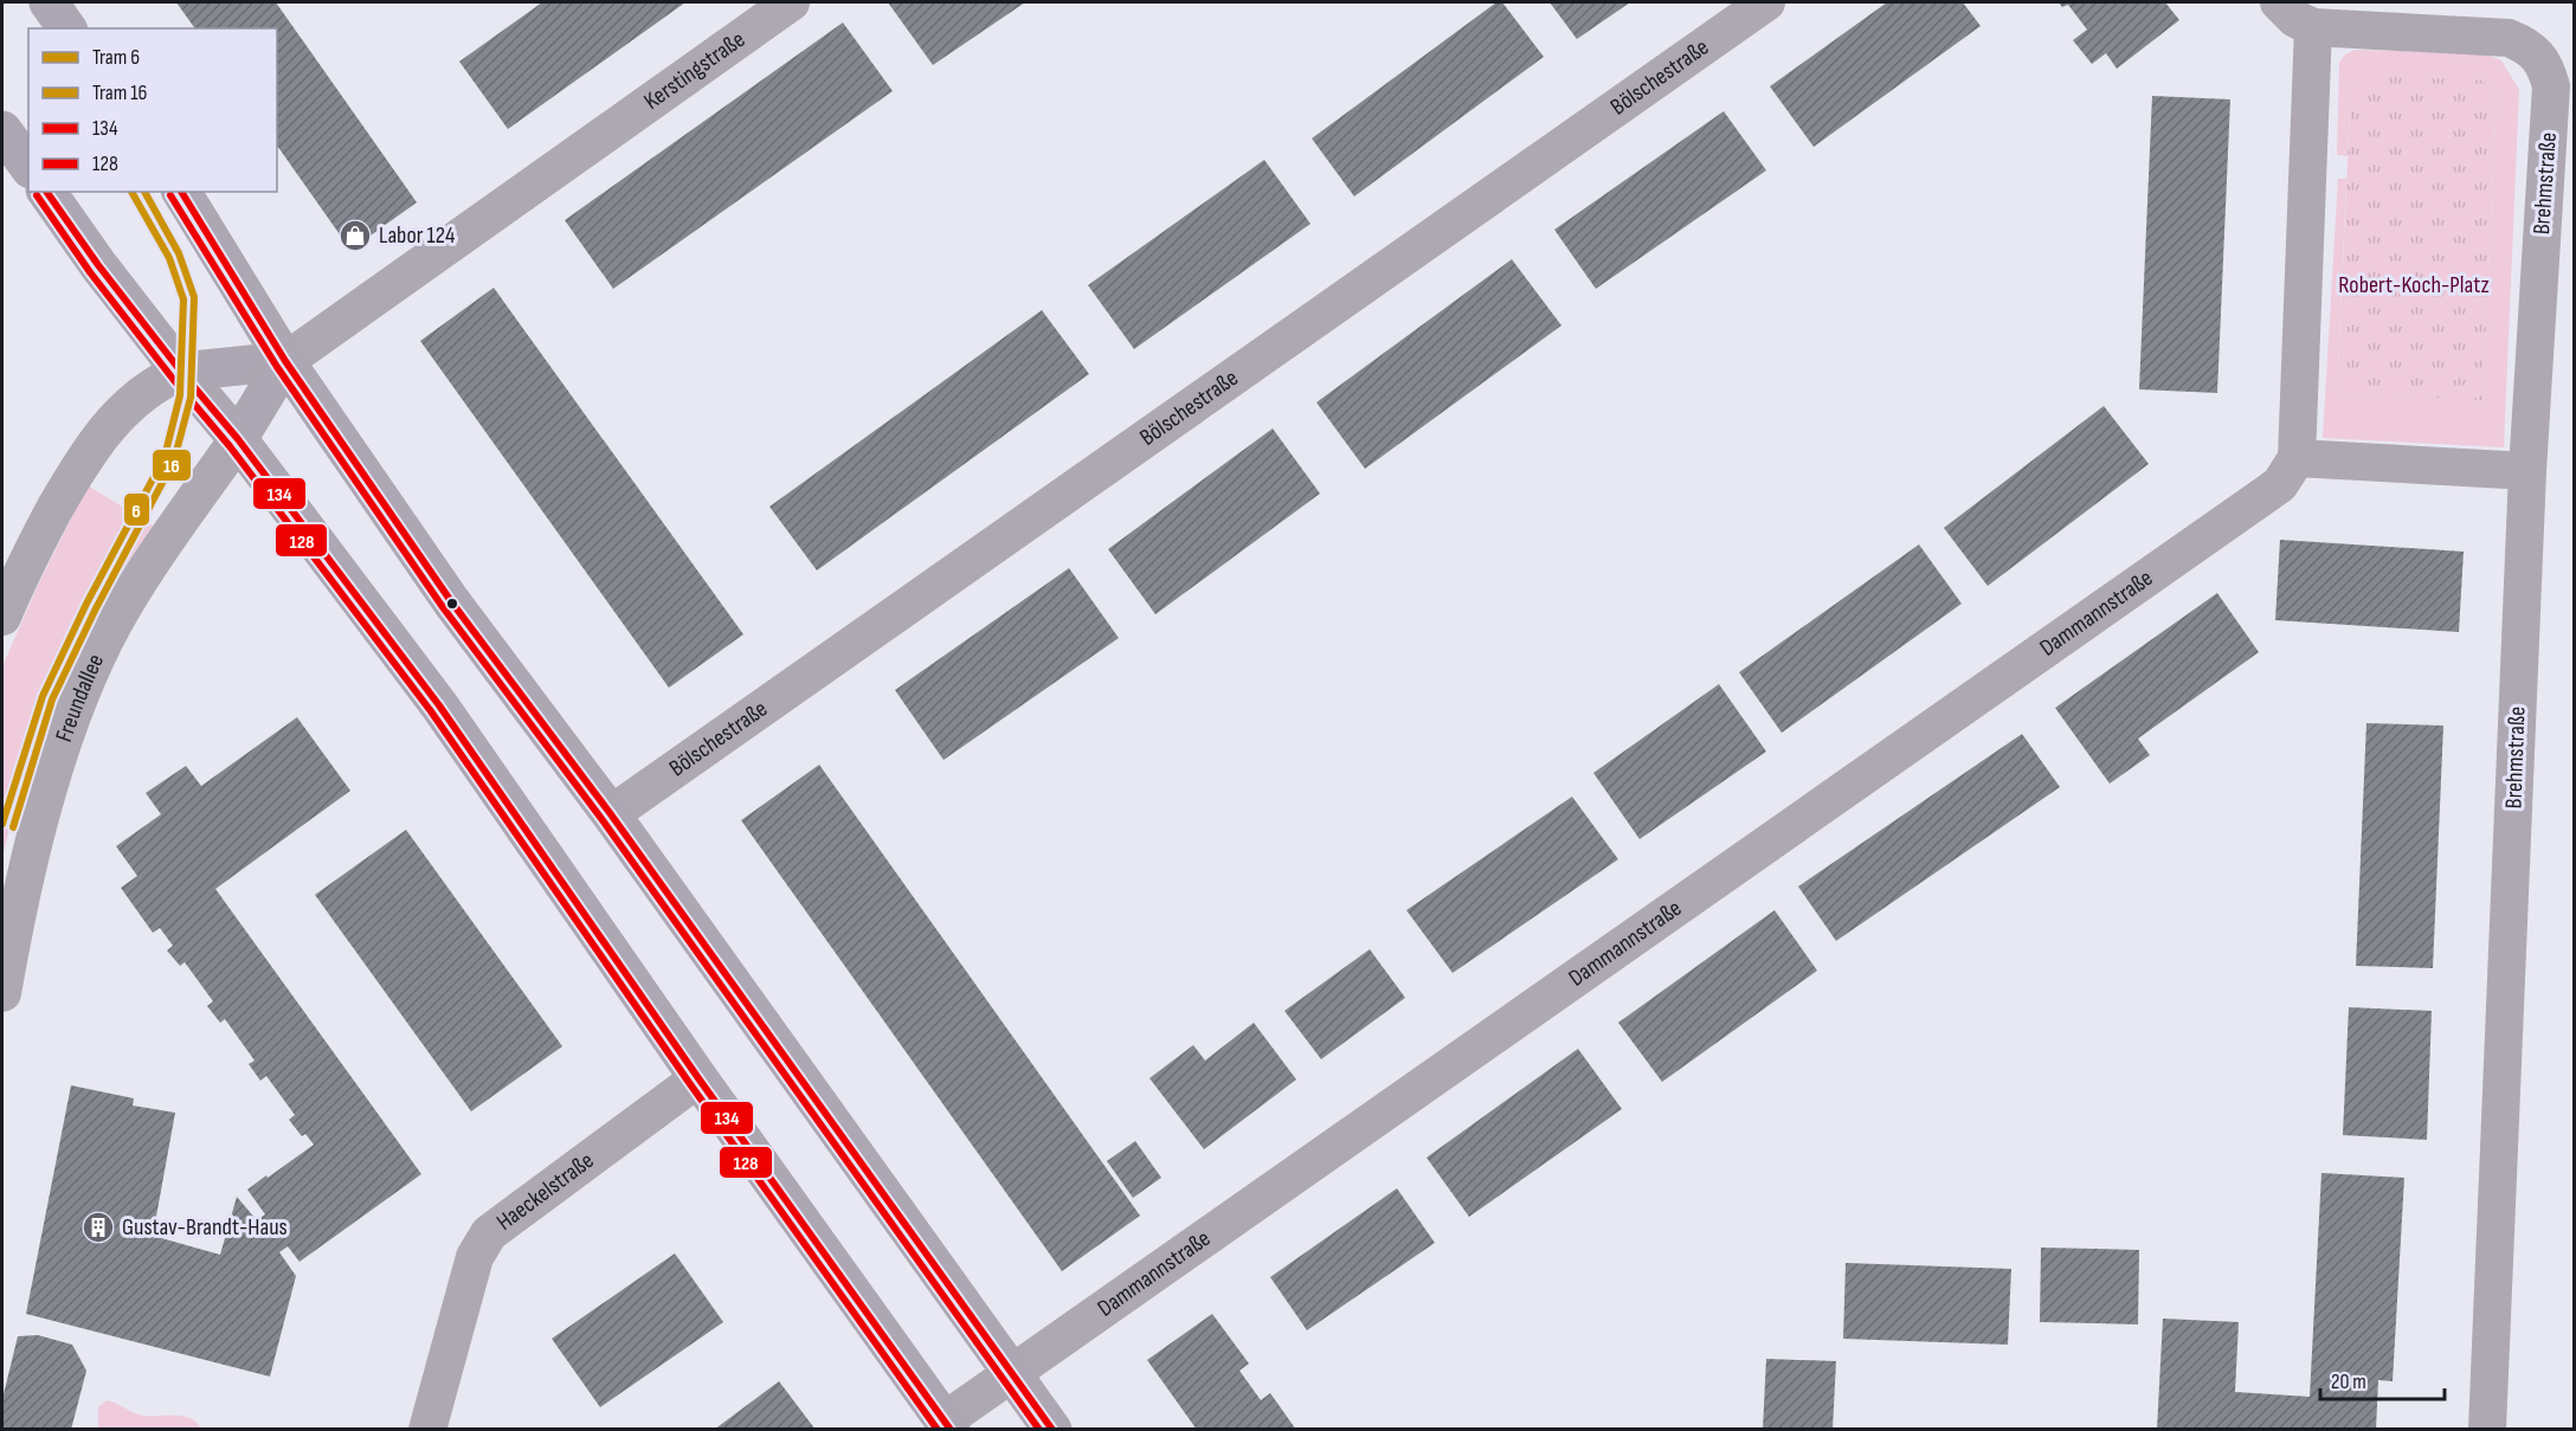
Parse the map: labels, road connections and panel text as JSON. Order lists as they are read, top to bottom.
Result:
{
  "streets": {
    "street": [
      "Kerstingstraße",
      "Bölschestraße",
      "Brehmstraße",
      "Dammannstraße",
      "Freundallee",
      "Haeckelstraße"
    ]
  },
  "parks": ["Robert-Koch-Platz"],
  "places": {
    "shop": ["Labor 124"],
    "building": ["Gustav-Brandt-Haus"]
  },
  "lines": [
    "tram line 6",
    "tram line 16",
    "transit line 134",
    "transit line 128"
  ],
  "legend": [
    "Tram 6",
    "Tram 16",
    "134",
    "128"
  ],
  "scale_bar": "20 m"
}
